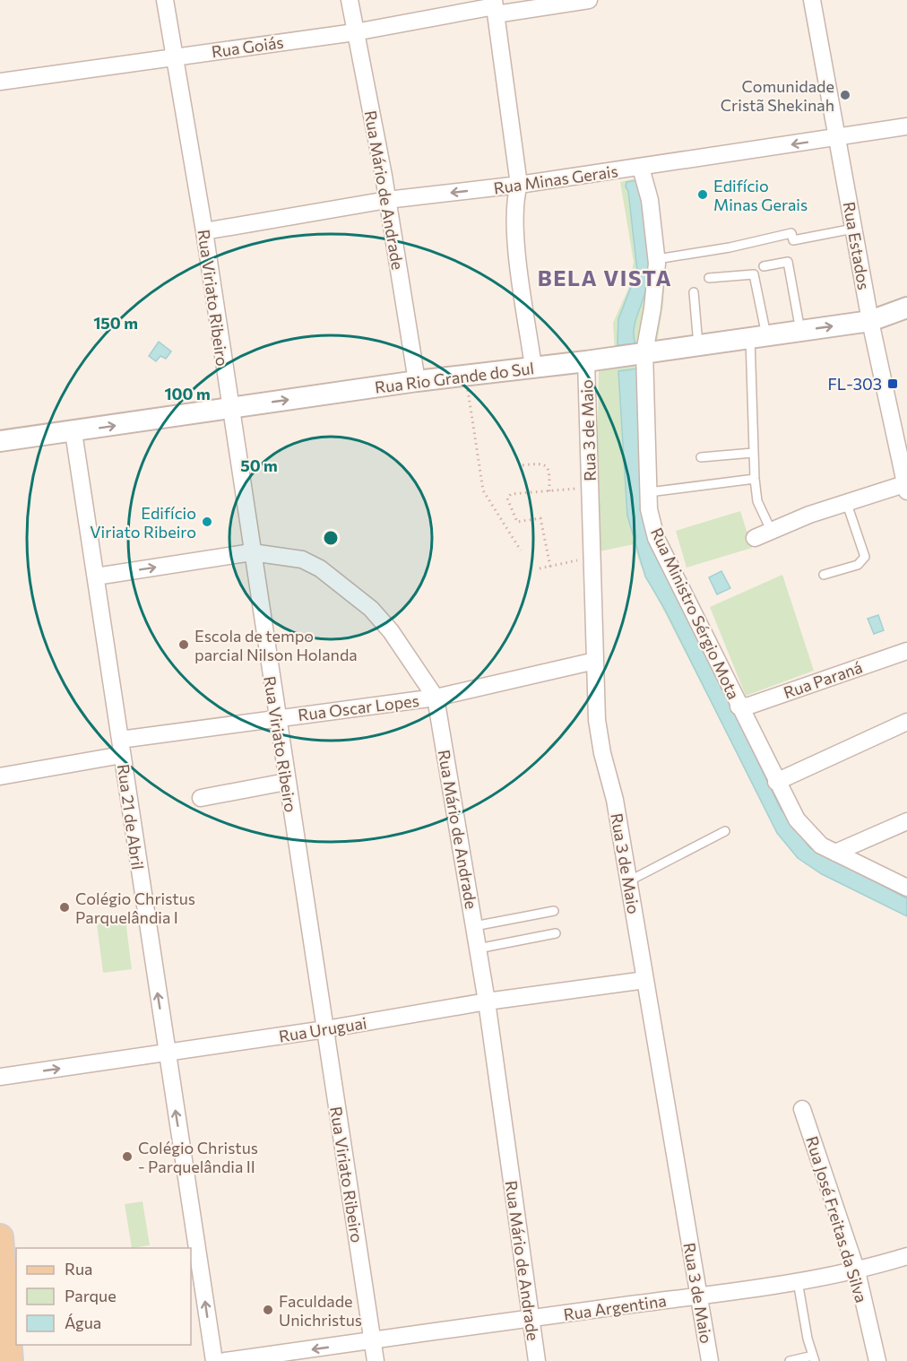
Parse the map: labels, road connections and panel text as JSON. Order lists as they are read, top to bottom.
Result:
{
  "streets": {
    "street": [
      "Rua Goiás",
      "Rua Minas Gerais",
      "Rua Mário de Andrade",
      "Rua Estados",
      "Rua Viriato Ribeiro",
      "Rua Rio Grande do Sul",
      "Rua 3 de Maio",
      "Rua Ministro Sérgio Mota",
      "Rua Paraná",
      "Rua Oscar Lopes",
      "Rua 21 de Abril",
      "Rua Uruguai",
      "Rua José Freitas da Silva",
      "Rua Argentina"
    ]
  },
  "crossings": [
    ["Rua Goiás", "Rua Mário de Andrade"],
    ["Rua Goiás", "Rua Viriato Ribeiro"],
    ["Rua Minas Gerais", "Rua Mário de Andrade"],
    ["Rua Minas Gerais", "Rua Estados"],
    ["Rua Minas Gerais", "Rua Viriato Ribeiro"],
    ["Rua Minas Gerais", "Rua Ministro Sérgio Mota"],
    ["Rua Mário de Andrade", "Rua Viriato Ribeiro"],
    ["Rua Mário de Andrade", "Rua Rio Grande do Sul"],
    ["Rua Mário de Andrade", "Rua Oscar Lopes"],
    ["Rua Mário de Andrade", "Rua 21 de Abril"],
    ["Rua Mário de Andrade", "Rua Uruguai"],
    ["Rua Mário de Andrade", "Rua Argentina"],
    ["Rua Estados", "Rua Rio Grande do Sul"],
    ["Rua Viriato Ribeiro", "Rua Rio Grande do Sul"],
    ["Rua Viriato Ribeiro", "Rua Oscar Lopes"],
    ["Rua Viriato Ribeiro", "Rua Uruguai"],
    ["Rua Viriato Ribeiro", "Rua Argentina"],
    ["Rua Rio Grande do Sul", "Rua 3 de Maio"],
    ["Rua Rio Grande do Sul", "Rua Ministro Sérgio Mota"],
    ["Rua Rio Grande do Sul", "Rua 21 de Abril"],
    ["Rua 3 de Maio", "Rua Oscar Lopes"],
    ["Rua 3 de Maio", "Rua Uruguai"],
    ["Rua 3 de Maio", "Rua Argentina"],
    ["Rua Ministro Sérgio Mota", "Rua Paraná"],
    ["Rua Oscar Lopes", "Rua 21 de Abril"],
    ["Rua 21 de Abril", "Rua Uruguai"],
    ["Rua José Freitas da Silva", "Rua Argentina"]
  ],
  "one_way": ["Rua Minas Gerais", "Rua Rio Grande do Sul", "Rua 21 de Abril"],
  "districts": ["BELA VISTA"],
  "places": {
    "other": [
      "Comunidade Cristã Shekinah",
      "Edifício Minas Gerais",
      "Edifício Viriato Ribeiro",
      "Escola de tempo parcial Nilson Holanda",
      "Colégio Christus Parquelândia I",
      "Colégio Christus - Parquelândia II",
      "Faculdade Unichristus"
    ],
    "transit": ["FL-303"]
  },
  "legend": ["Rua", "Parque", "Água"],
  "rings": ["150 m", "100 m", "50 m"]
}
